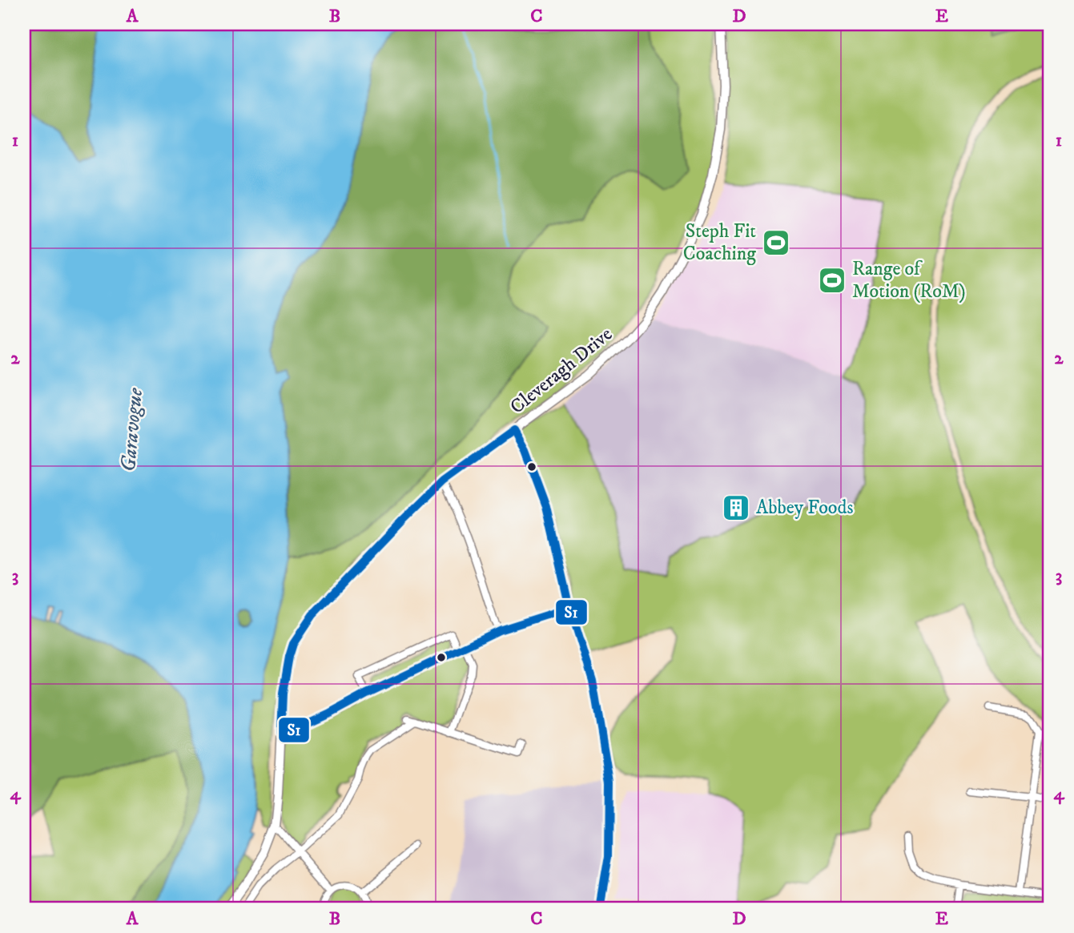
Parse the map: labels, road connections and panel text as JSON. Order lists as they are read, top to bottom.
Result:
{
  "streets": {
    "street": ["Cleveragh Drive"]
  },
  "water": ["Garavogue"],
  "places": {
    "sports": ["Steph Fit Coaching", "Range of Motion (RoM)"],
    "building": ["Abbey Foods"]
  },
  "lines": ["transit line S1"],
  "grid": {
    "columns": [
      "A",
      "B",
      "C",
      "D",
      "E"
    ],
    "rows": [
      "1",
      "2",
      "3",
      "4"
    ]
  }
}
